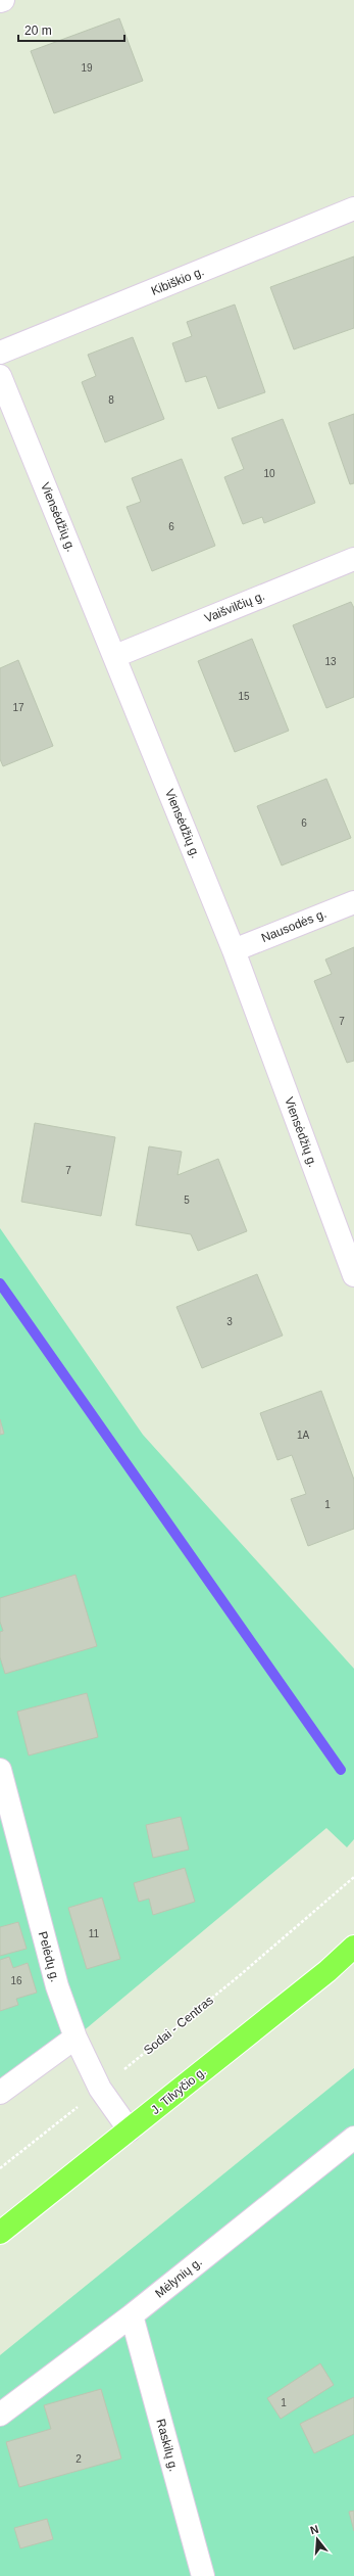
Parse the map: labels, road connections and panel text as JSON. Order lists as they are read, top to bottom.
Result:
{
  "streets": {
    "main road": ["J. Tilvyčio g."],
    "street": [
      "Kibiškio g.",
      "Viensėdžių g.",
      "Vaišvilčių g.",
      "Nausodės g.",
      "Pelėdų g.",
      "Mėlynių g.",
      "Raskilų g."
    ],
    "path": ["Sodai - Centras"]
  },
  "crossings": [
    ["Viensėdžių g.", "Vaišvilčių g."],
    ["Viensėdžių g.", "Nausodės g."],
    ["Pelėdų g.", "Sodai - Centras"],
    ["Pelėdų g.", "J. Tilvyčio g."],
    ["Mėlynių g.", "Raskilų g."]
  ],
  "house_numbers": [
    "19",
    "8",
    "10",
    "6",
    "13",
    "15",
    "17",
    "6",
    "7",
    "7",
    "5",
    "3",
    "1A",
    "1",
    "11",
    "16",
    "1",
    "2"
  ],
  "scale_bar": "20 m",
  "north": "top"
}
